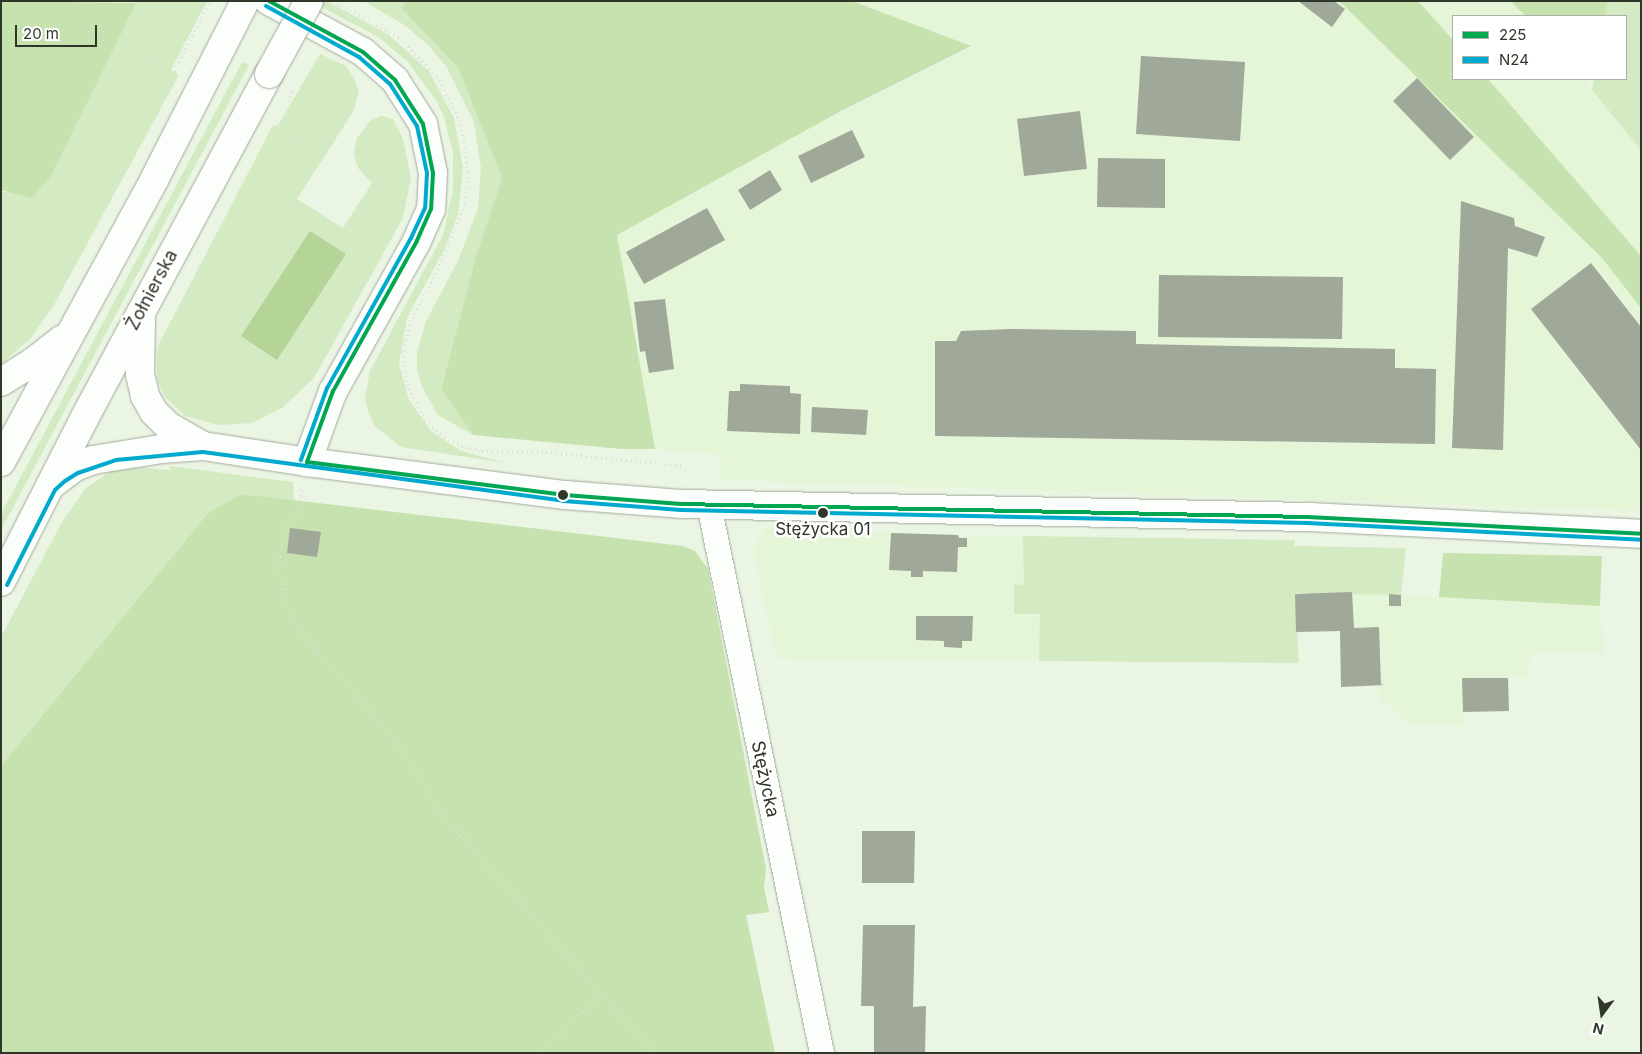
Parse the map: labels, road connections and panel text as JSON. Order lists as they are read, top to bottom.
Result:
{
  "streets": {
    "main road": ["Żołnierska"],
    "street": ["Stężycka"]
  },
  "places": ["Stężycka 01"],
  "lines": ["transit line 225", "transit line N24"],
  "legend": ["225", "N24"],
  "scale_bar": "20 m",
  "north": "bottom"
}
